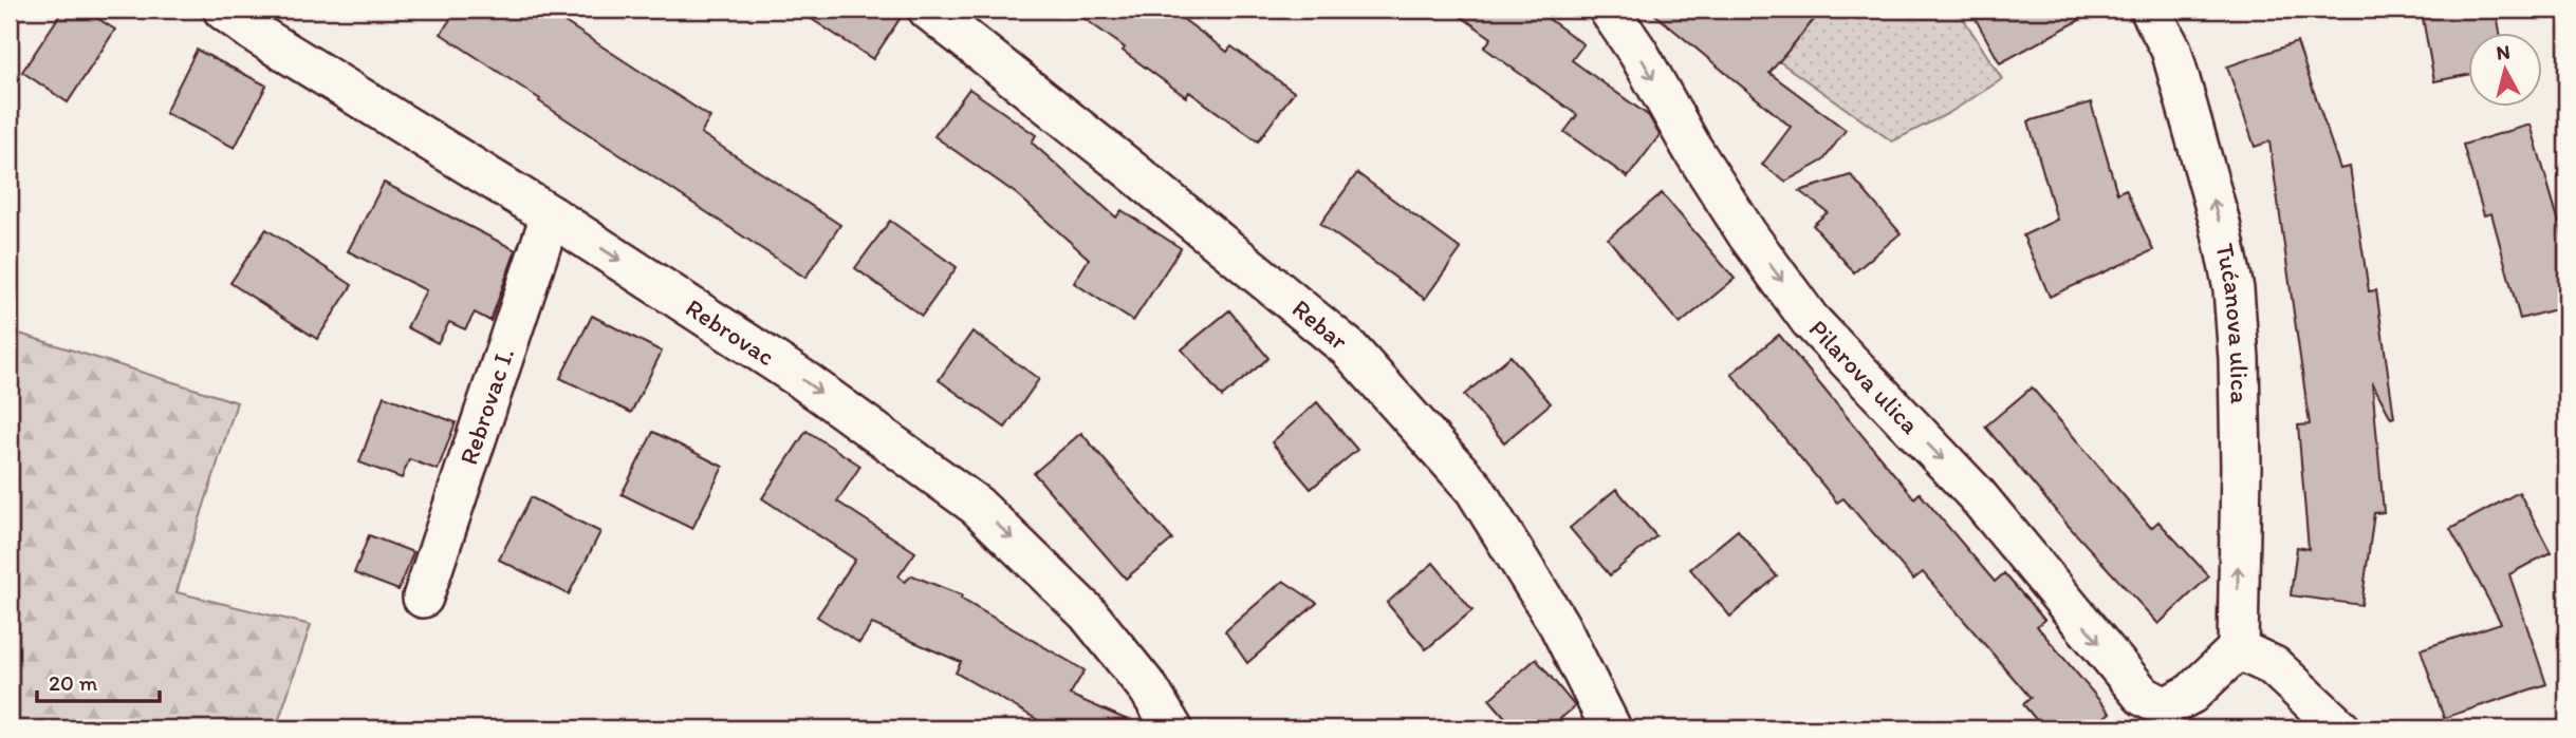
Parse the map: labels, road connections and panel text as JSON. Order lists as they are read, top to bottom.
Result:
{
  "streets": {
    "street": [
      "Tućanova ulica",
      "Rebar",
      "Rebrovac",
      "Pilarova ulica",
      "Rebrovac I."
    ]
  },
  "crossings": [
    ["Tućanova ulica", "Pilarova ulica"],
    ["Rebrovac", "Rebrovac I."]
  ],
  "one_way": ["Tućanova ulica", "Rebrovac", "Pilarova ulica"],
  "scale_bar": "20 m",
  "north": "top"
}
